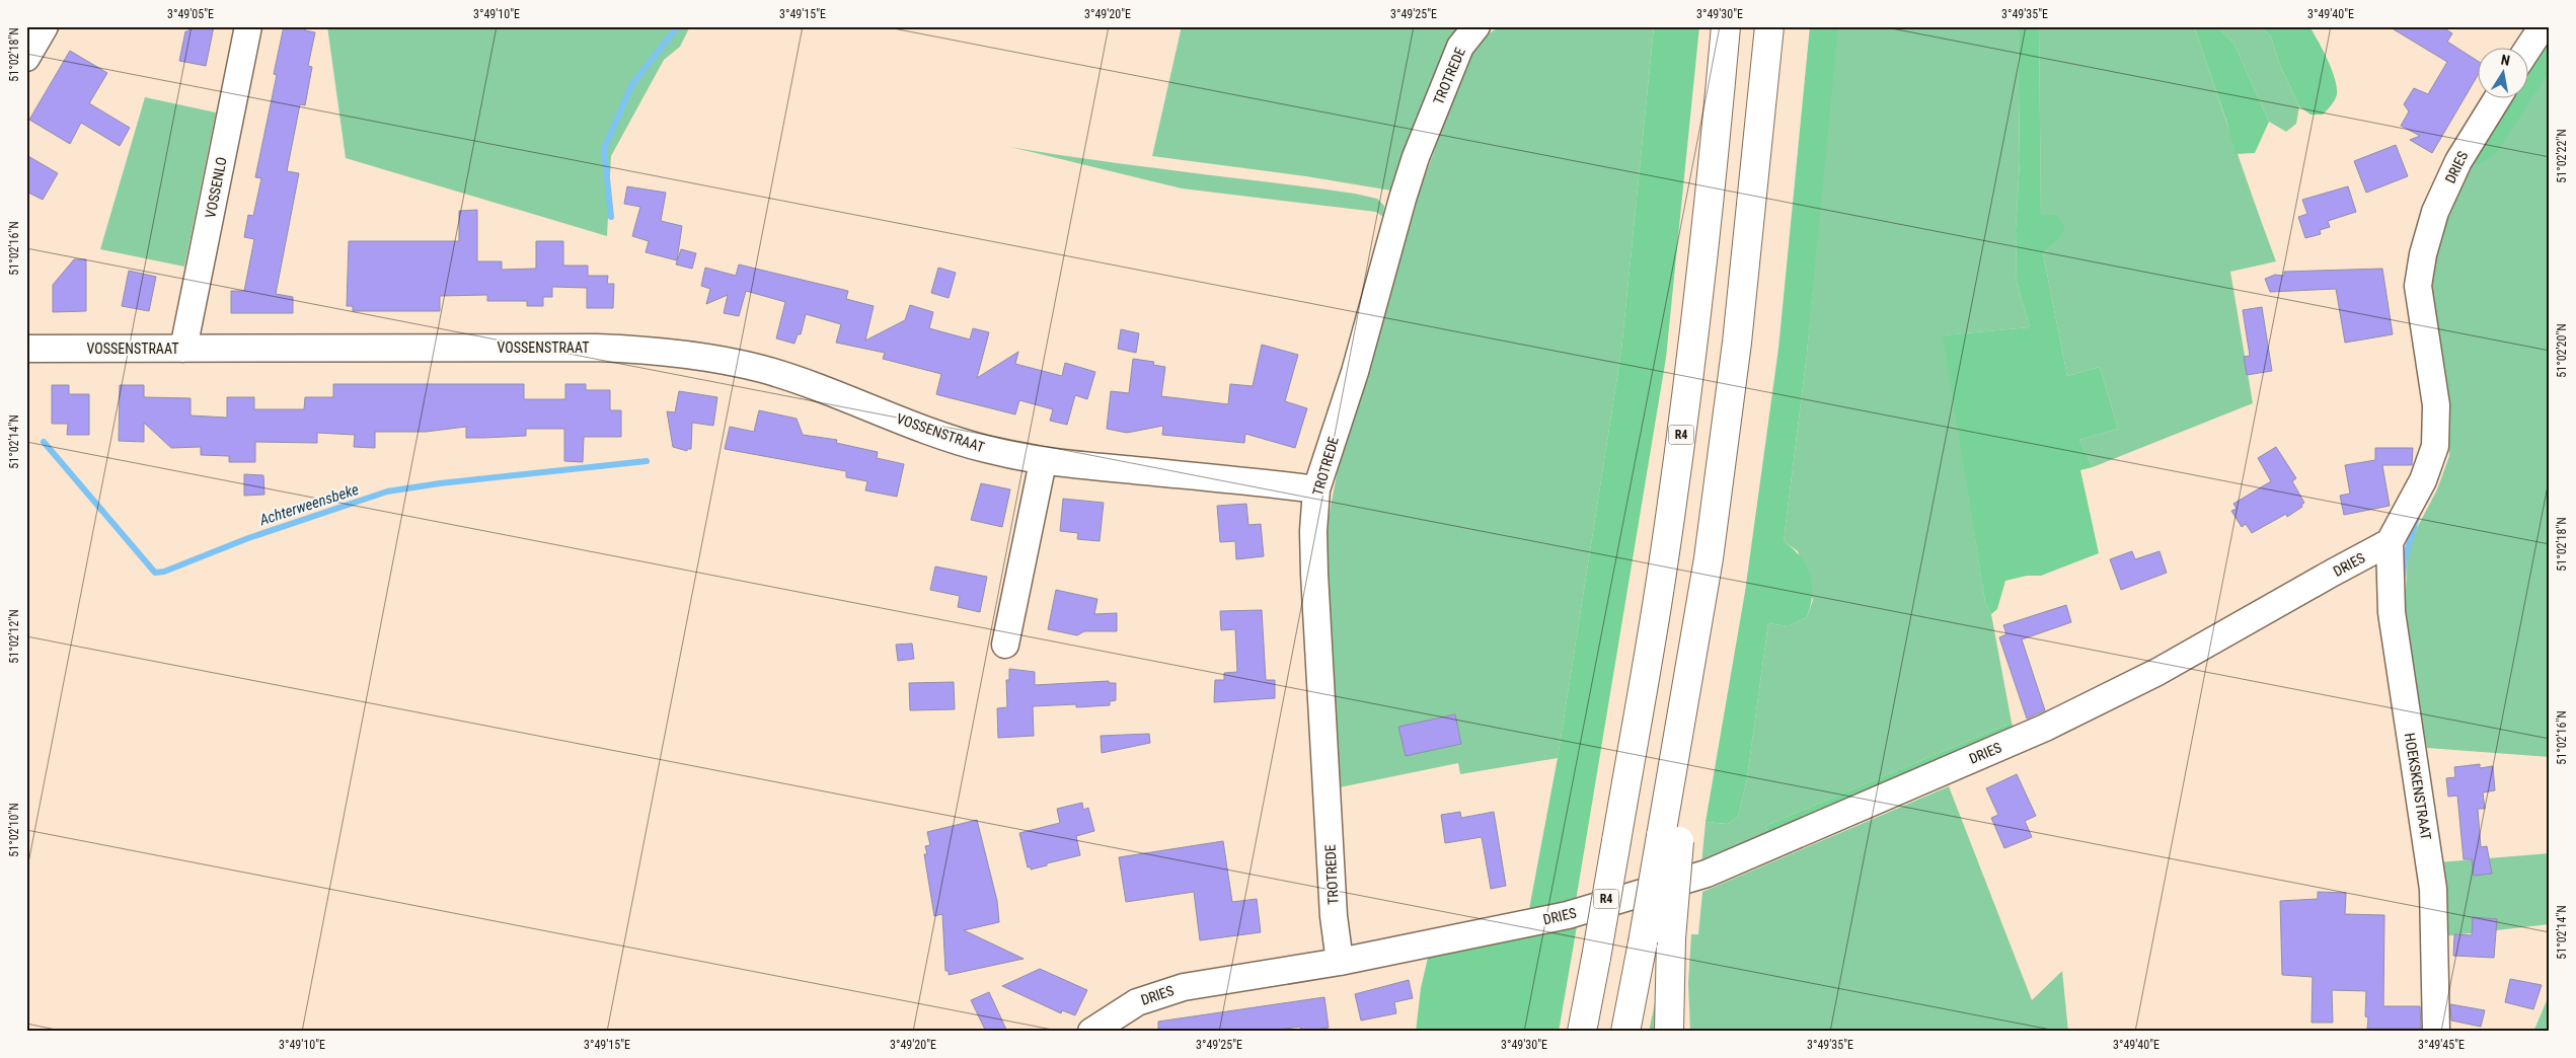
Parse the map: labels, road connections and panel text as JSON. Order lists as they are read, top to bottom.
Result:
{
  "streets": {
    "highway": ["R4"],
    "street": [
      "TROTREDE",
      "DRIES",
      "VOSSENLO",
      "VOSSENSTRAAT",
      "HOEKSKENSTRAAT"
    ]
  },
  "crossings": [
    ["TROTREDE", "DRIES"],
    ["TROTREDE", "VOSSENSTRAAT"],
    ["DRIES", "HOEKSKENSTRAAT"],
    ["VOSSENLO", "VOSSENSTRAAT"]
  ],
  "water": ["Achterweensbeke"],
  "north": "top",
  "coordinates": [
    "3°49'05\"E",
    "3°49'10\"E",
    "3°49'15\"E",
    "3°49'20\"E",
    "3°49'25\"E",
    "3°49'30\"E",
    "3°49'35\"E",
    "3°49'40\"E",
    "51°02'18\"N",
    "51°02'22\"N",
    "51°02'16\"N",
    "51°02'20\"N",
    "51°02'14\"N",
    "51°02'12\"N",
    "51°02'10\"N",
    "3°49'45\"E"
  ]
}
